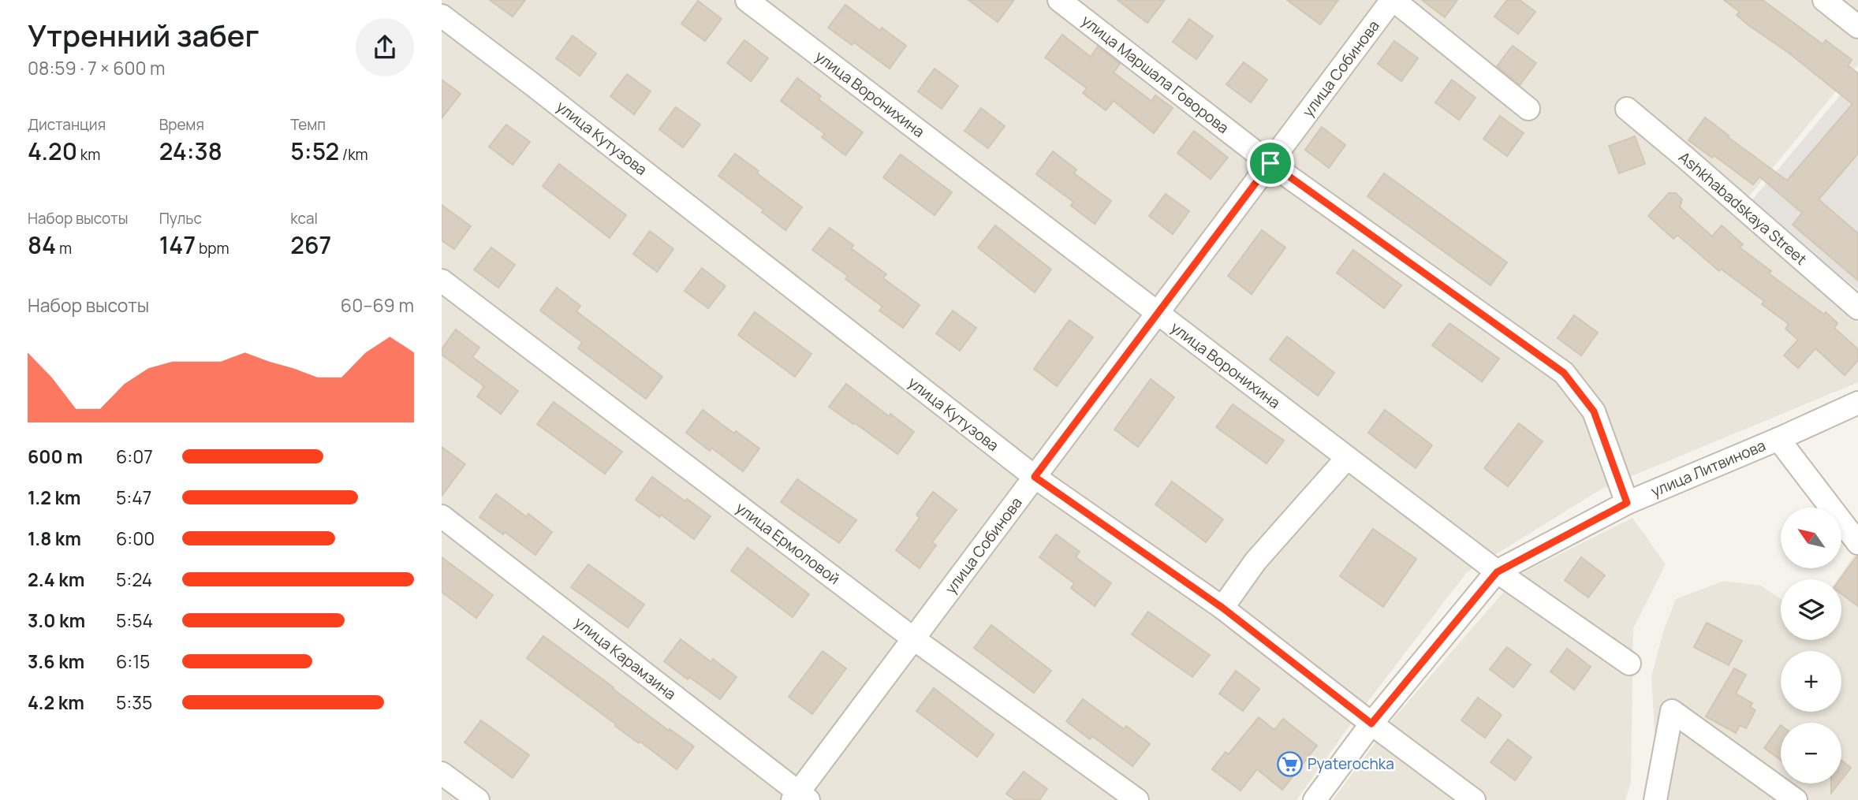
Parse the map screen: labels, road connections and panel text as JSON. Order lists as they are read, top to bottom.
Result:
{
  "streets": {
    "street": [
      "улица Собинова",
      "улица Маршала Говорова",
      "улица Воронихина",
      "улица Кутузова",
      "Ashkhabadskaya Street",
      "улица Литвинова",
      "улица Ермоловой",
      "улица Карамзина"
    ]
  },
  "crossings": [
    ["улица Собинова", "улица Маршала Говорова"],
    ["улица Собинова", "улица Воронихина"],
    ["улица Собинова", "улица Кутузова"],
    ["улица Собинова", "улица Ермоловой"],
    ["улица Собинова", "улица Карамзина"],
    ["улица Маршала Говорова", "улица Литвинова"],
    ["улица Воронихина", "улица Литвинова"],
    ["улица Кутузова", "улица Литвинова"]
  ],
  "places": {
    "supermarket": ["Pyaterochka"]
  },
  "north": "top left",
  "page": {
    "heading": ["Утренний забег", "08:59 · 7 × 600 m"],
    "stats": [
      ["Дистанция", "4.20 km"],
      ["Время", "24:38"],
      ["Темп", "5:52 /km"],
      ["Набор высоты", "84 m"],
      ["Пульс", "147 bpm"],
      ["kcal", "267"]
    ],
    "chart": ["Набор высоты", "60–69 m"],
    "list": [
      {
        "name": "600 m",
        "note": "6:07"
      },
      {
        "name": "1.2 km",
        "note": "5:47"
      },
      {
        "name": "1.8 km",
        "note": "6:00"
      },
      {
        "name": "2.4 km",
        "note": "5:24"
      },
      {
        "name": "3.0 km",
        "note": "5:54"
      },
      {
        "name": "3.6 km",
        "note": "6:15"
      },
      {
        "name": "4.2 km",
        "note": "5:35"
      }
    ],
    "map_buttons": ["+", "−"]
  }
}
